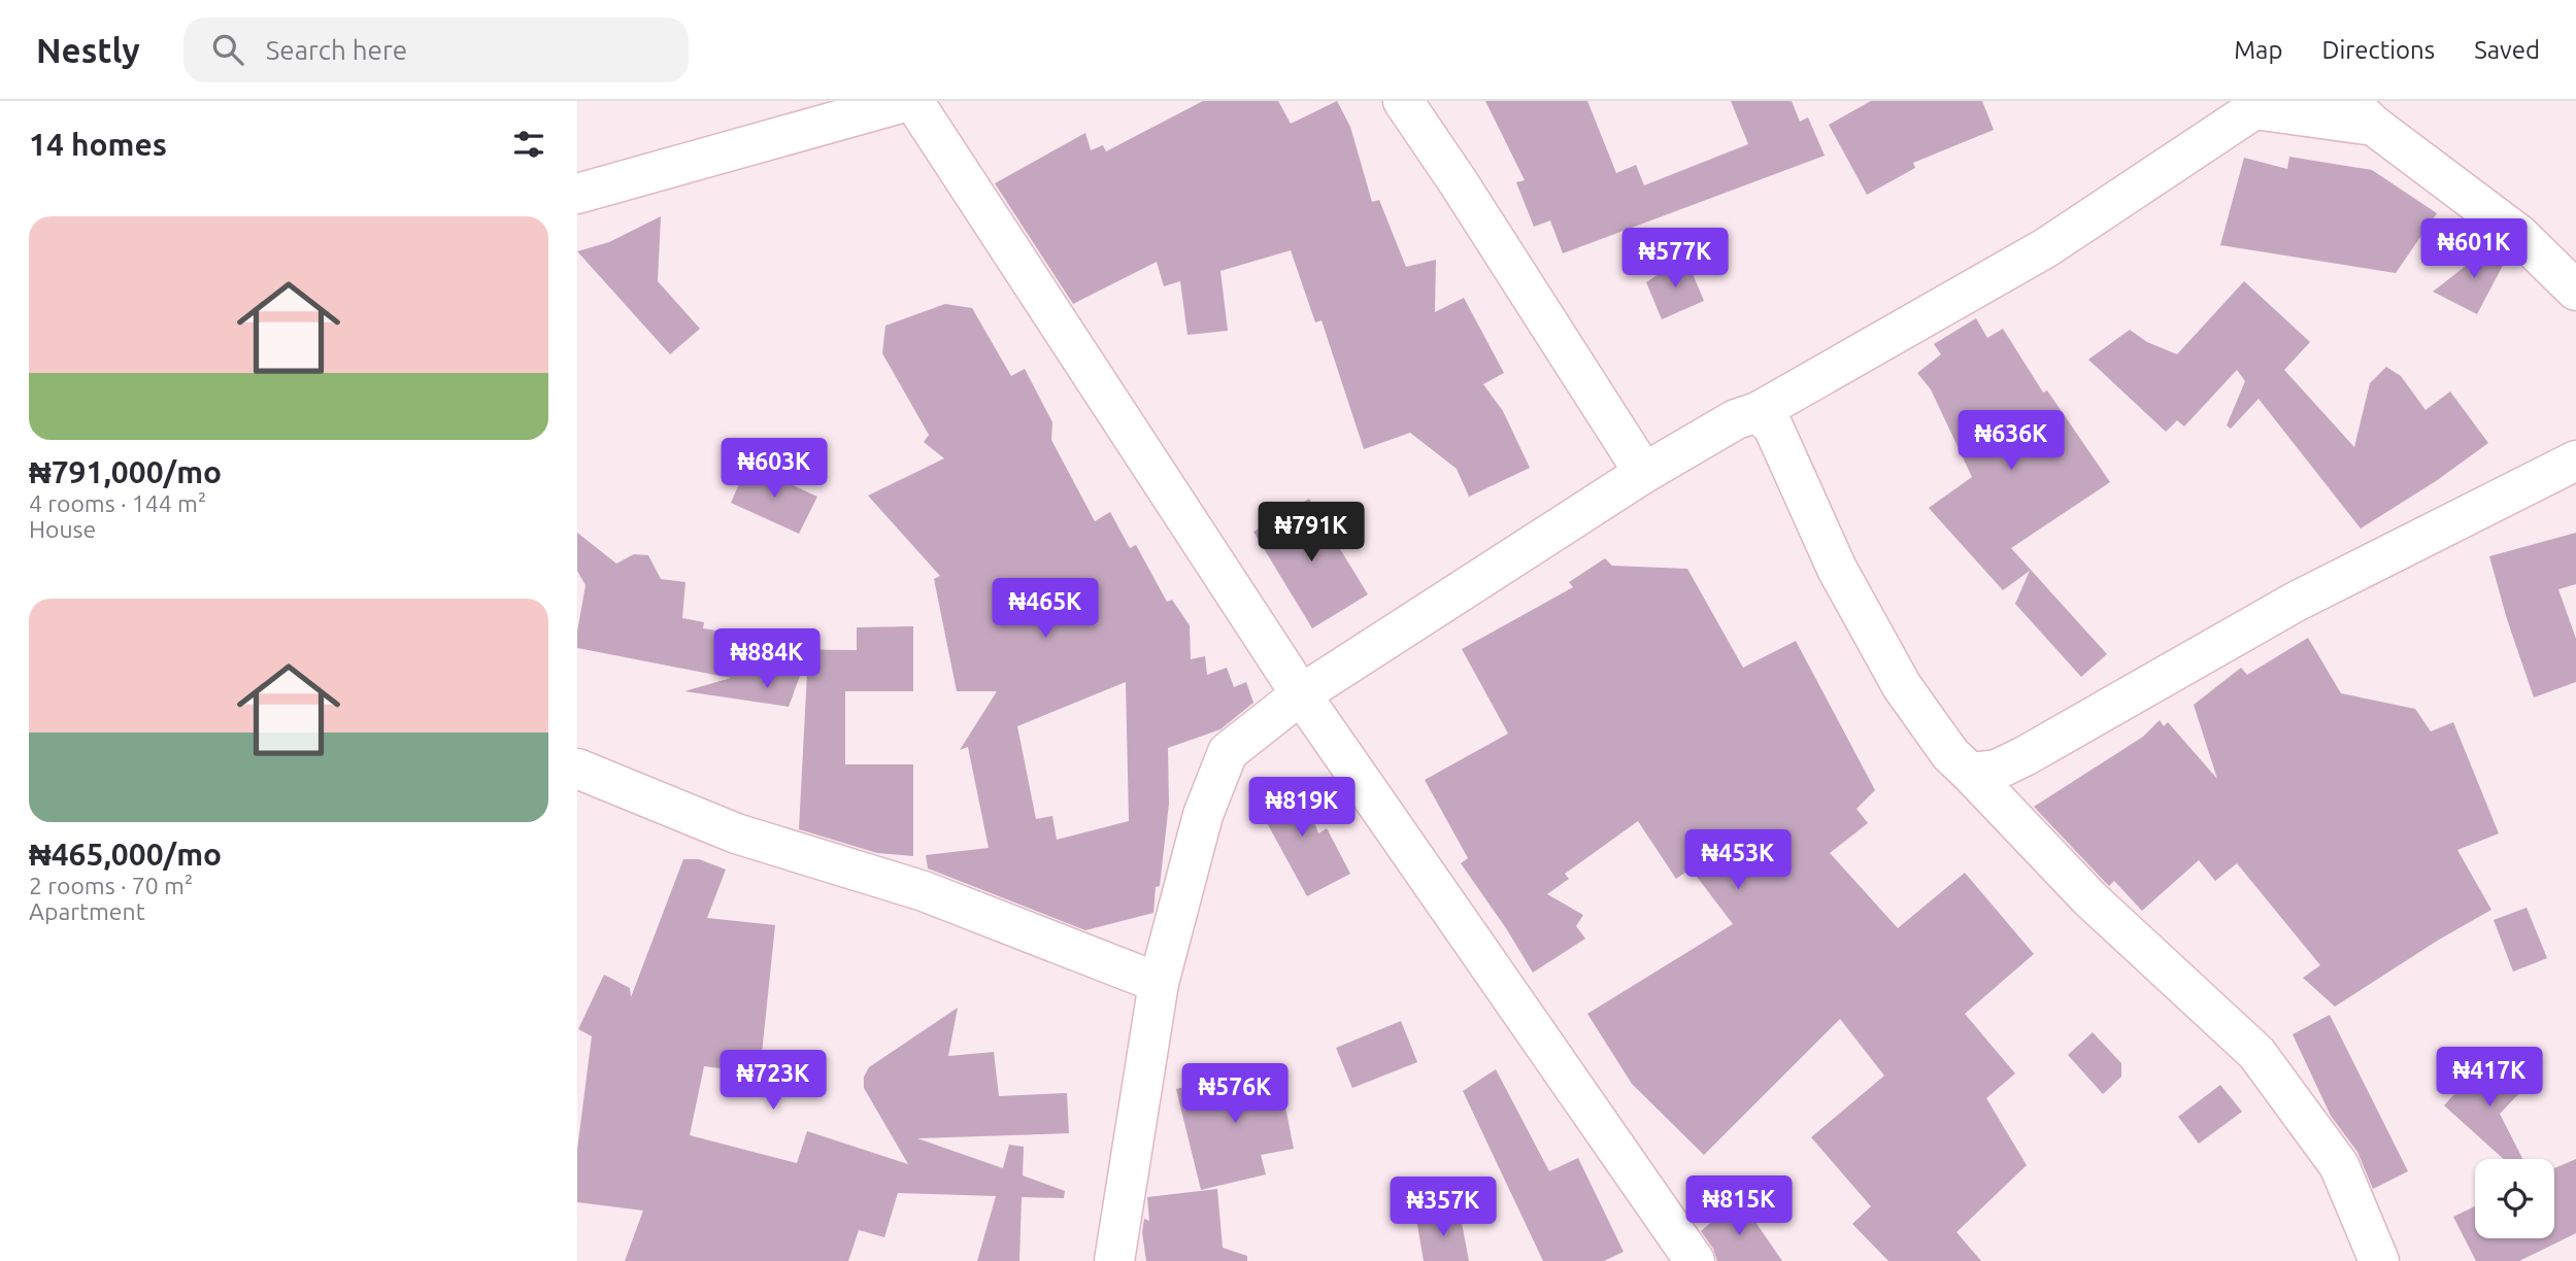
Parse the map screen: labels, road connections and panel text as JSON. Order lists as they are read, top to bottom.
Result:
{
  "page": {
    "header": "Nestly",
    "search": "Search here",
    "nav": ["Map", "Directions", "Saved"],
    "heading": "14 homes",
    "list": [
      {
        "name": "₦791,000/mo",
        "note": "4 rooms · 144 m² · House"
      },
      {
        "name": "₦465,000/mo",
        "note": "2 rooms · 70 m² · Apartment"
      }
    ],
    "price": [
      "₦601K",
      "₦577K",
      "₦636K",
      "₦603K",
      "₦791K",
      "₦465K",
      "₦884K",
      "₦819K",
      "₦453K",
      "₦417K",
      "₦723K",
      "₦576K",
      "₦815K",
      "₦357K"
    ]
  }
}
